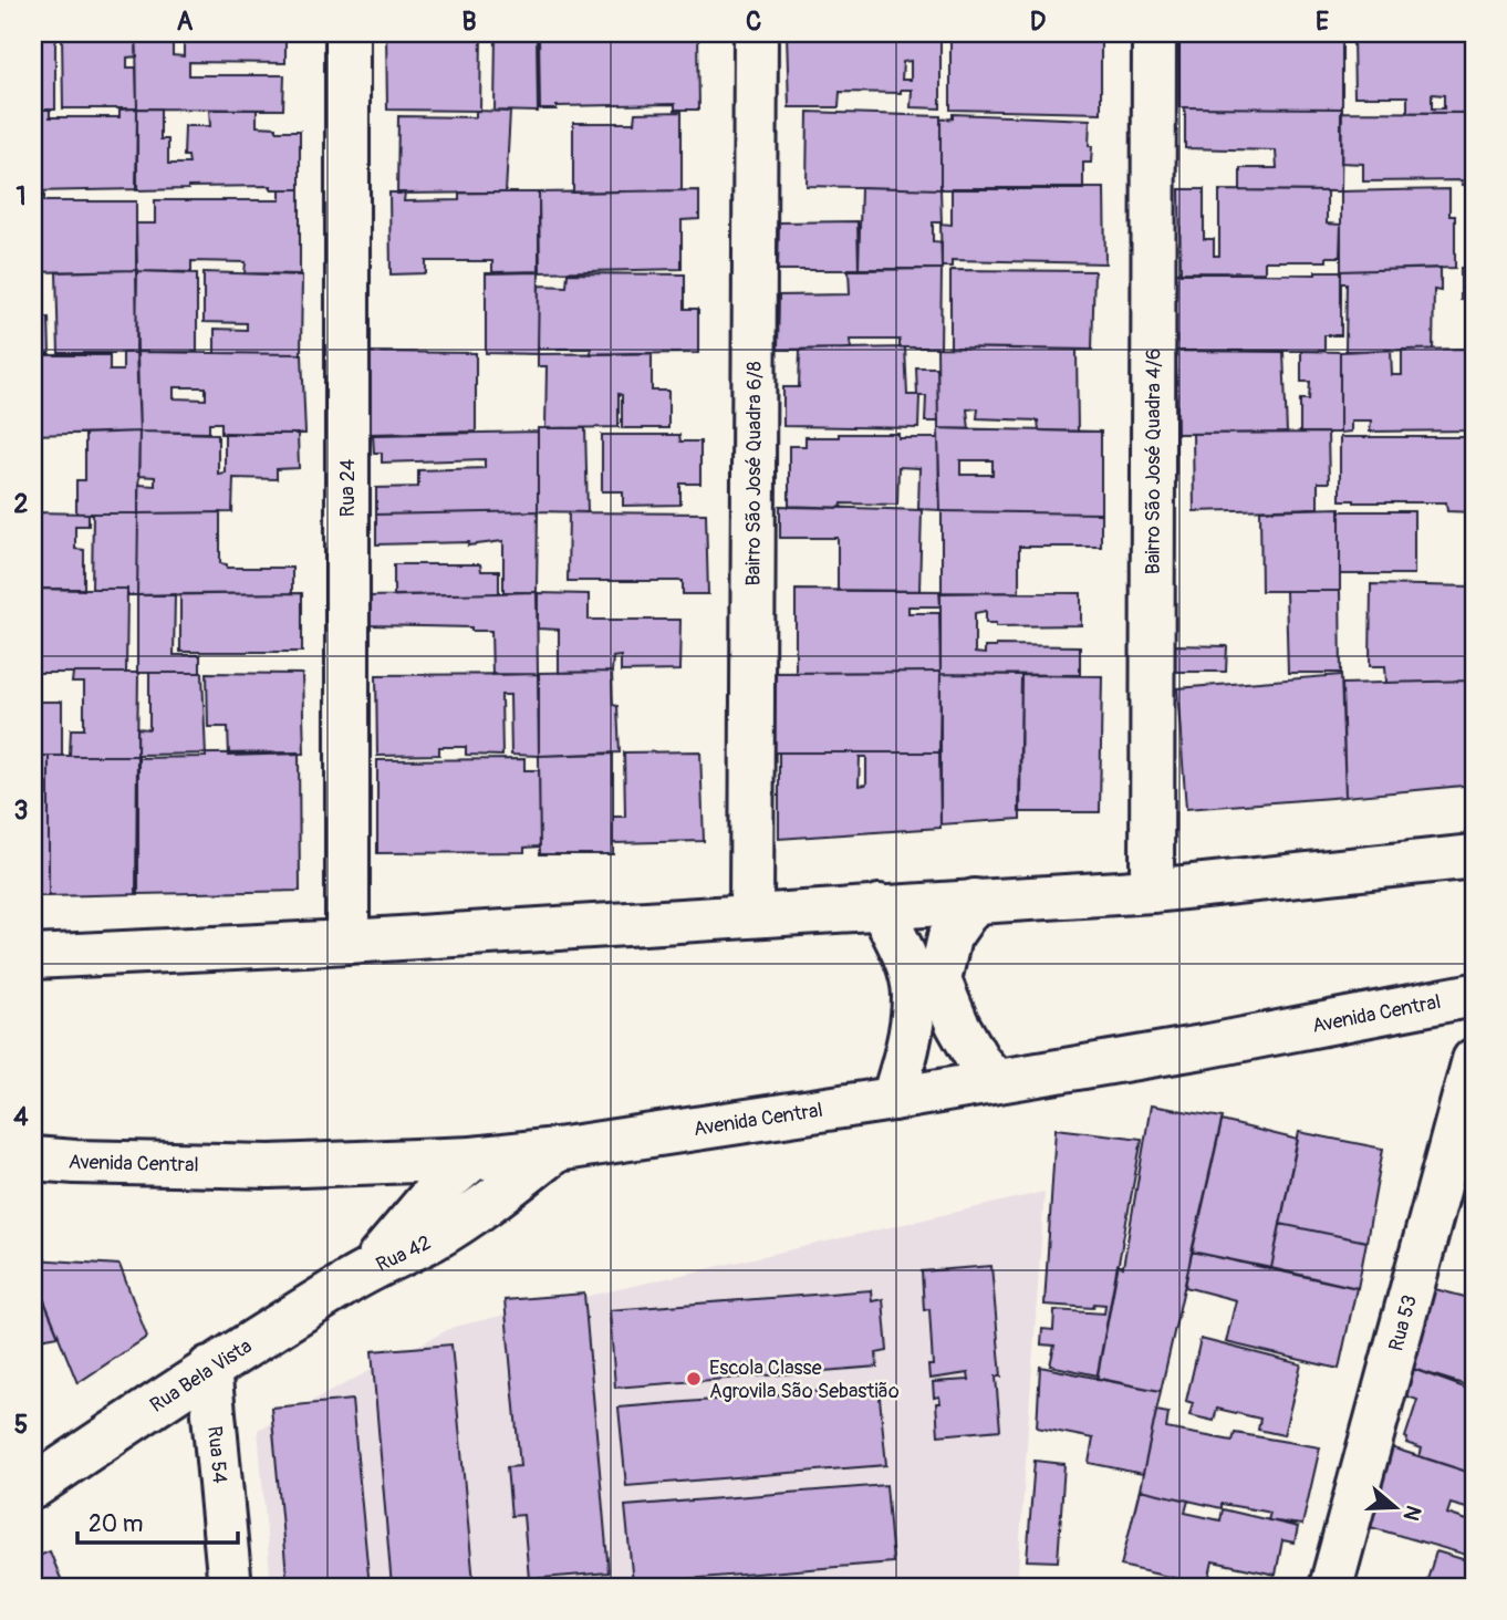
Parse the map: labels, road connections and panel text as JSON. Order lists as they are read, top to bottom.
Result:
{
  "streets": {
    "street": [
      "Bairro São José Quadra 4/6",
      "Bairro São José Quadra 6/8",
      "Rua 24",
      "Avenida Central",
      "Rua 42",
      "Rua 53",
      "Rua Bela Vista",
      "Rua 54"
    ]
  },
  "crossings": [
    ["Avenida Central", "Rua 42"],
    ["Rua 42", "Rua Bela Vista"],
    ["Rua Bela Vista", "Rua 54"]
  ],
  "places": ["Escola Classe Agrovila São Sebastião"],
  "scale_bar": "20 m",
  "north": "right",
  "grid": {
    "columns": [
      "A",
      "B",
      "C",
      "D",
      "E"
    ],
    "rows": [
      "1",
      "2",
      "3",
      "4",
      "5"
    ]
  }
}
